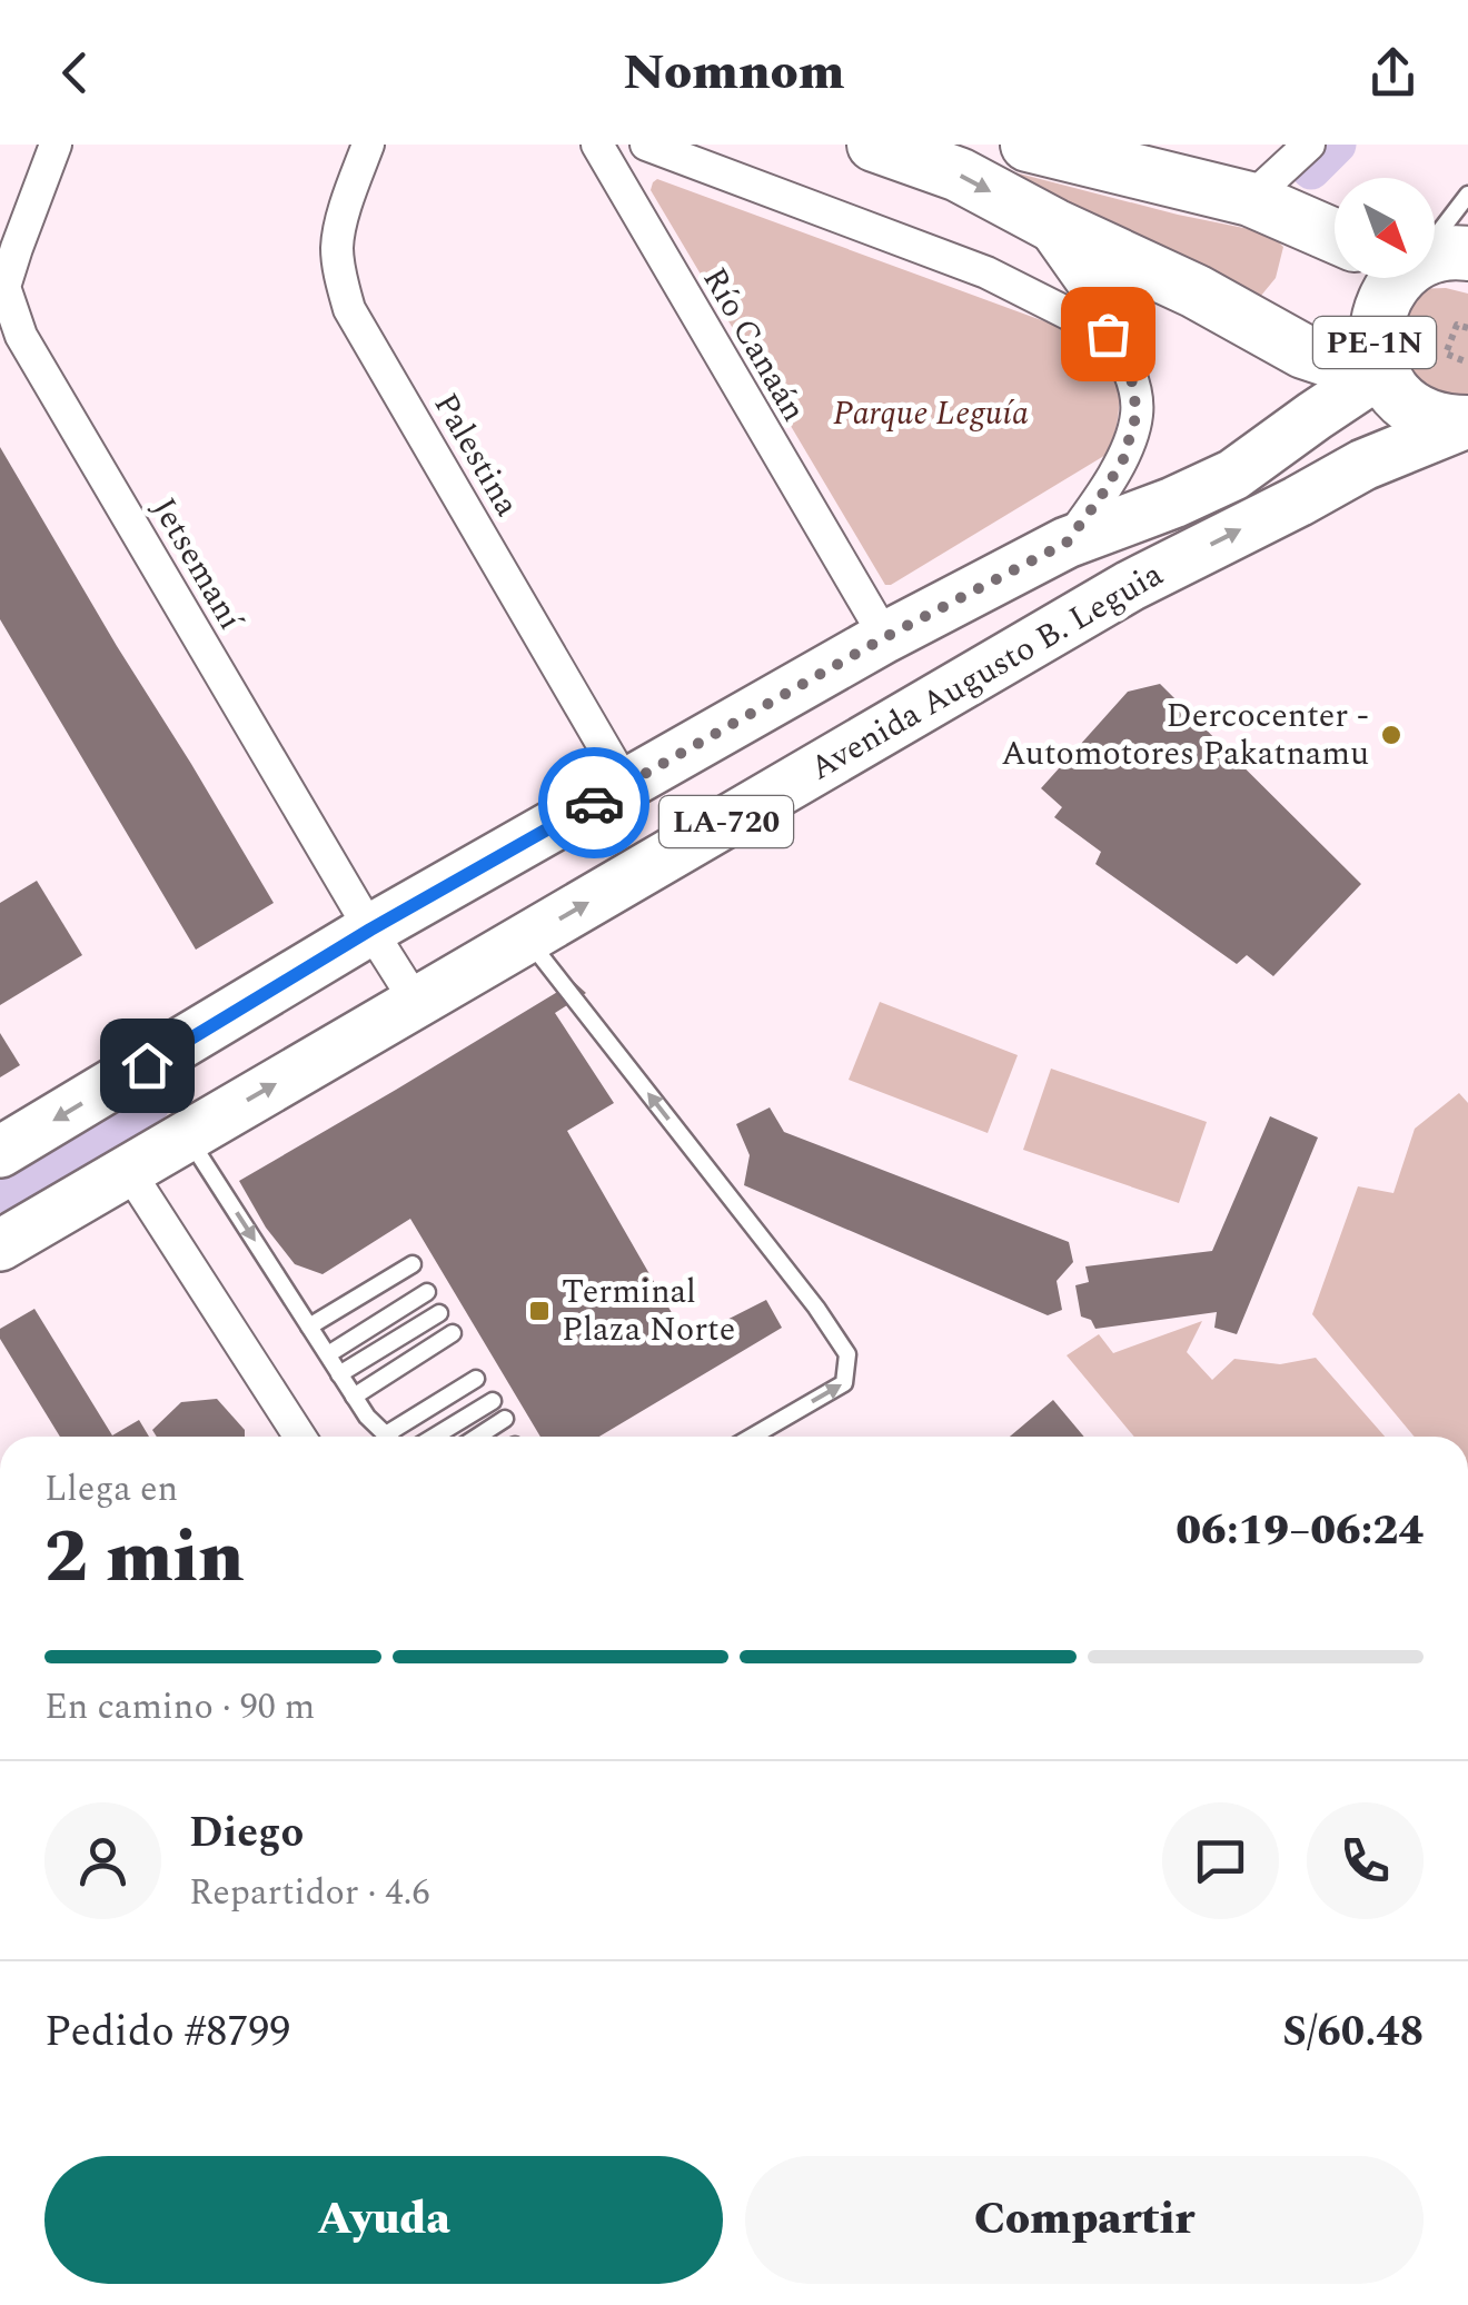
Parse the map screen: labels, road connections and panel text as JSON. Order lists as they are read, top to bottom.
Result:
{
  "streets": {
    "highway": ["PE-1N"],
    "main road": ["Avenida Augusto B. Leguia", "LA-720"],
    "street": ["Río Canaán", "Palestina", "Jetsemaní"]
  },
  "crossings": [
    ["PE-1N", "Avenida Augusto B. Leguia"],
    ["Río Canaán", "Avenida Augusto B. Leguia"],
    ["Palestina", "Avenida Augusto B. Leguia"],
    ["Jetsemaní", "Avenida Augusto B. Leguia"]
  ],
  "parks": ["Parque Leguía"],
  "places": {
    "other": ["Dercocenter - Automotores Pakatnamu"],
    "transit": ["Terminal Plaza Norte"]
  },
  "north": "bottom right",
  "page": {
    "header": "Nomnom",
    "heading": ["2 min", "Llega en", "06:19–06:24"],
    "panel": [
      "Diego",
      "Repartidor · 4.6",
      "Pedido #8799",
      "S/60.48"
    ],
    "bar": "En camino · 90 m",
    "buttons": ["Ayuda", "Compartir"]
  }
}
